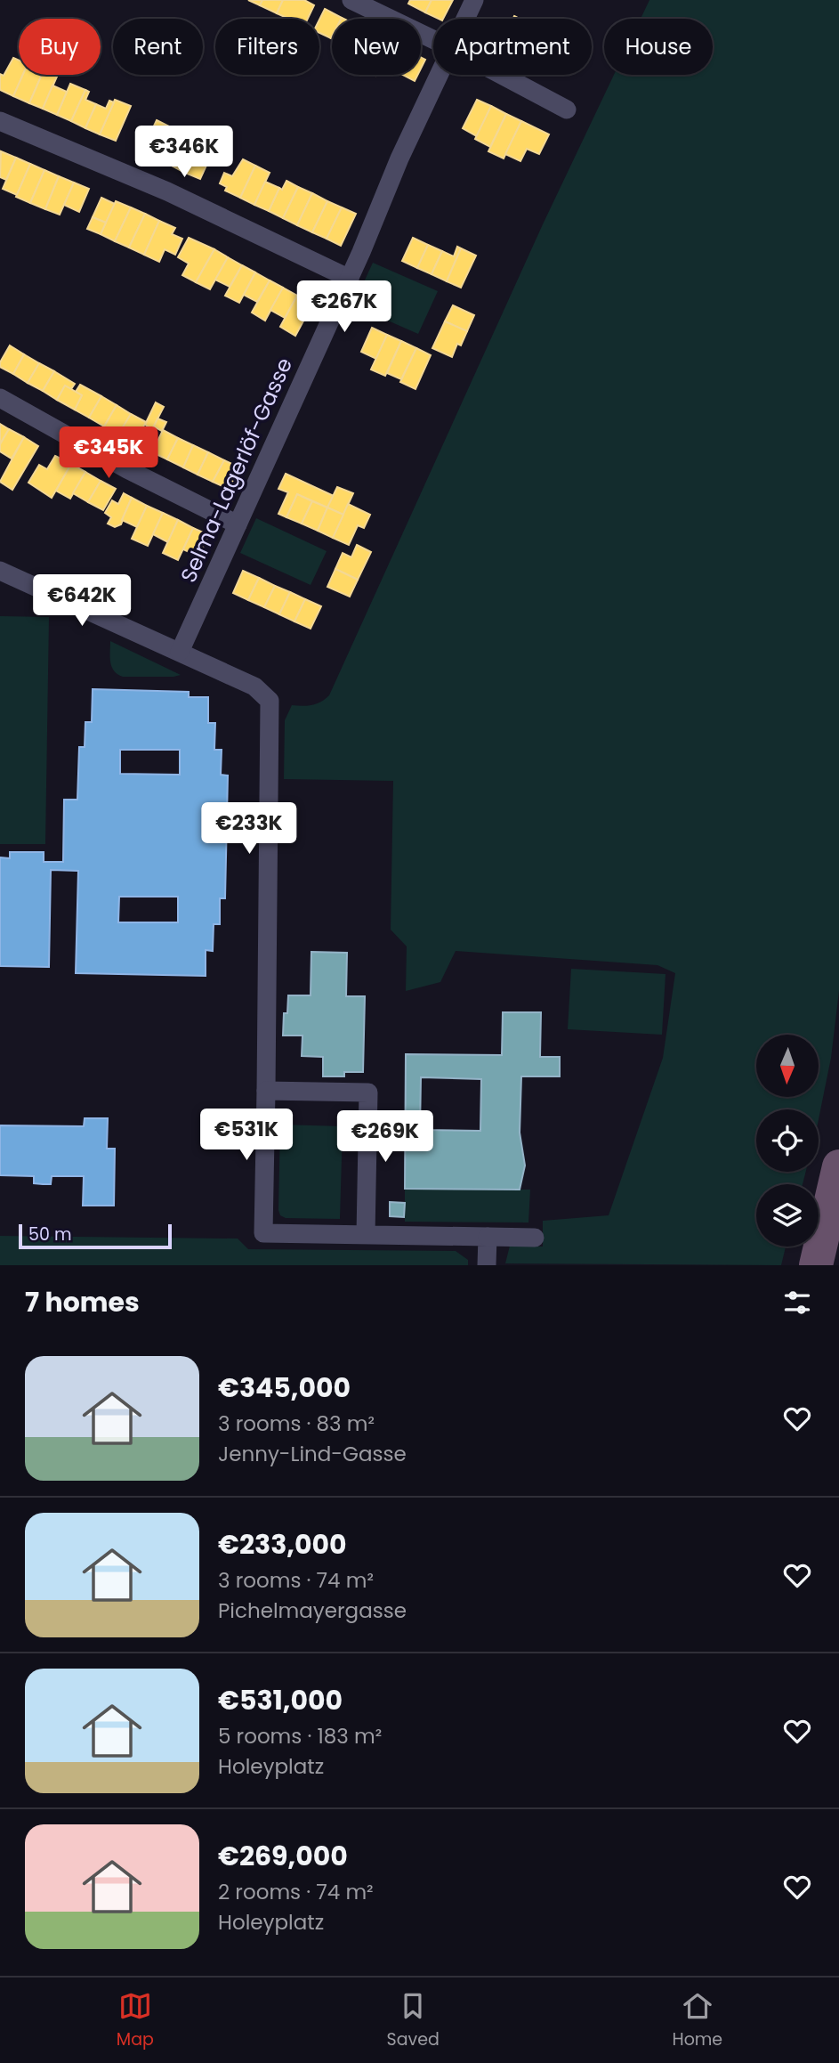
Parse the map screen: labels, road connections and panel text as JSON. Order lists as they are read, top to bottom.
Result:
{
  "streets": {
    "street": ["Selma-Lagerlöf-Gasse"]
  },
  "scale_bar": "50 m",
  "north": "bottom",
  "page": {
    "chip": [
      "Buy",
      "Rent",
      "Filters",
      "New",
      "Apartment",
      "House"
    ],
    "price": [
      "€346K",
      "€267K",
      "€345K",
      "€642K",
      "€233K",
      "€531K",
      "€269K"
    ],
    "scale": "50 m",
    "heading": "7 homes",
    "list": [
      {
        "name": "€345,000",
        "note": "3 rooms · 83 m² · Jenny-Lind-Gasse"
      },
      {
        "name": "€233,000",
        "note": "3 rooms · 74 m² · Pichelmayergasse"
      },
      {
        "name": "€531,000",
        "note": "5 rooms · 183 m² · Holeyplatz"
      },
      {
        "name": "€269,000",
        "note": "2 rooms · 74 m² · Holeyplatz"
      }
    ],
    "tabs": ["Map", "Saved", "Home"]
  }
}
